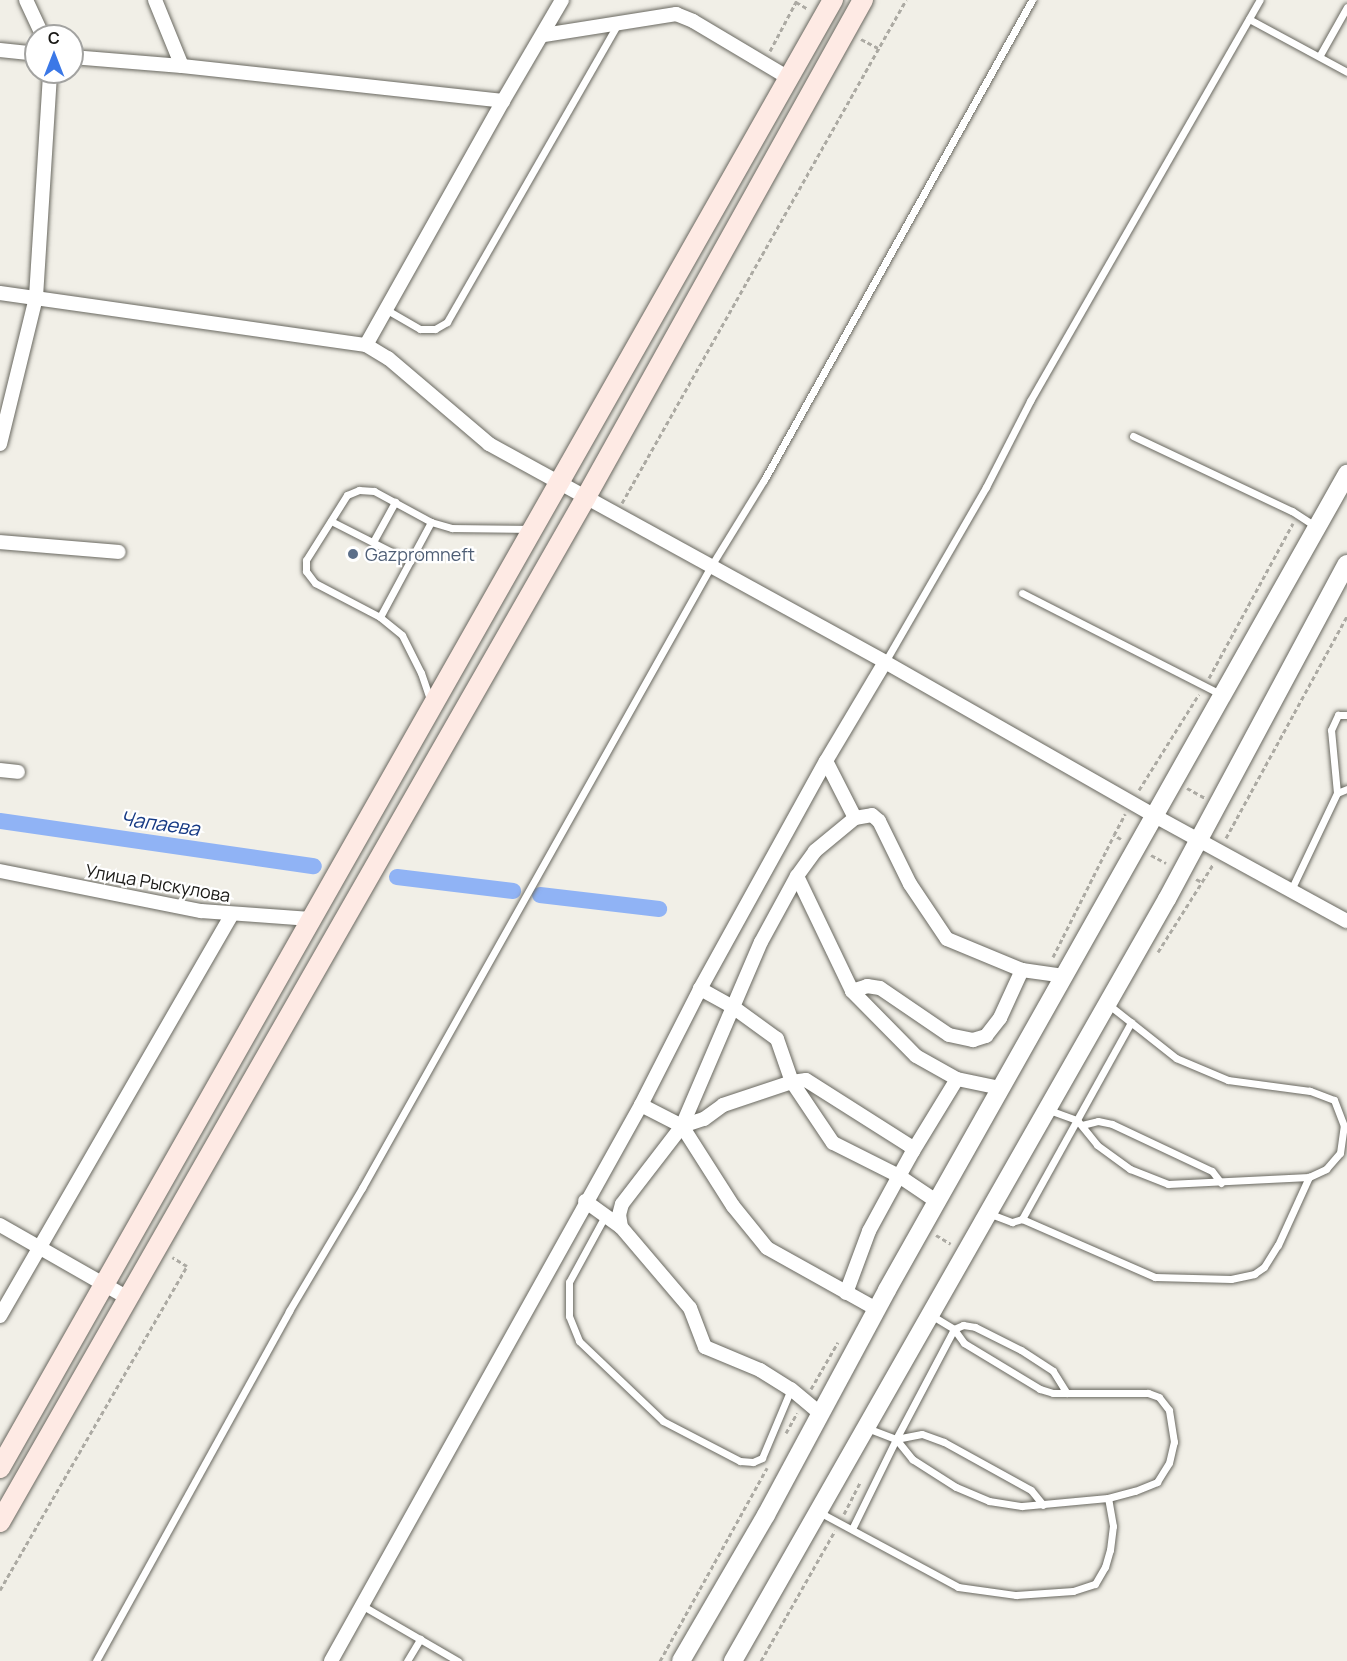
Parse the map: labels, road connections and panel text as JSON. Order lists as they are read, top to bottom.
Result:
{
  "streets": {
    "street": ["Улица Рыскулова"]
  },
  "water": ["Чапаева"],
  "places": ["Gazpromneft"],
  "north": "top"
}
